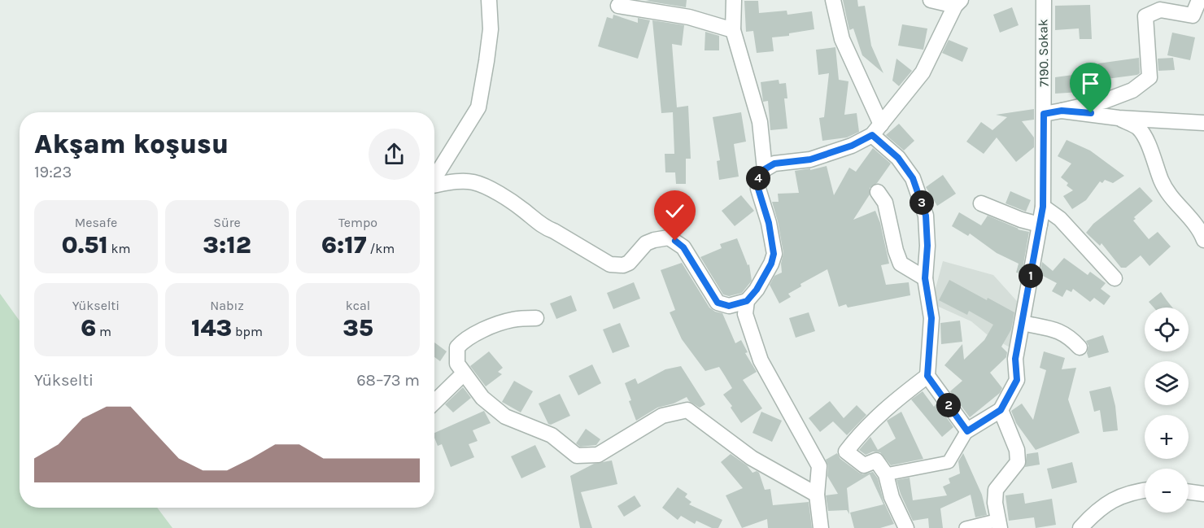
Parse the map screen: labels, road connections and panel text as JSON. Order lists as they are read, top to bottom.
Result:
{
  "streets": {
    "street": ["7190. Sokak"]
  },
  "page": {
    "heading": ["Akşam koşusu", "19:23"],
    "pins": [
      "4",
      "3",
      "1",
      "2"
    ],
    "stats": [
      ["Mesafe", "0.51 km"],
      ["Süre", "3:12"],
      ["Tempo", "6:17 /km"],
      ["Yükselti", "6 m"],
      ["Nabız", "143 bpm"],
      ["kcal", "35"]
    ],
    "map_buttons": ["+", "−"],
    "chart": ["Yükselti", "68–73 m"]
  }
}
